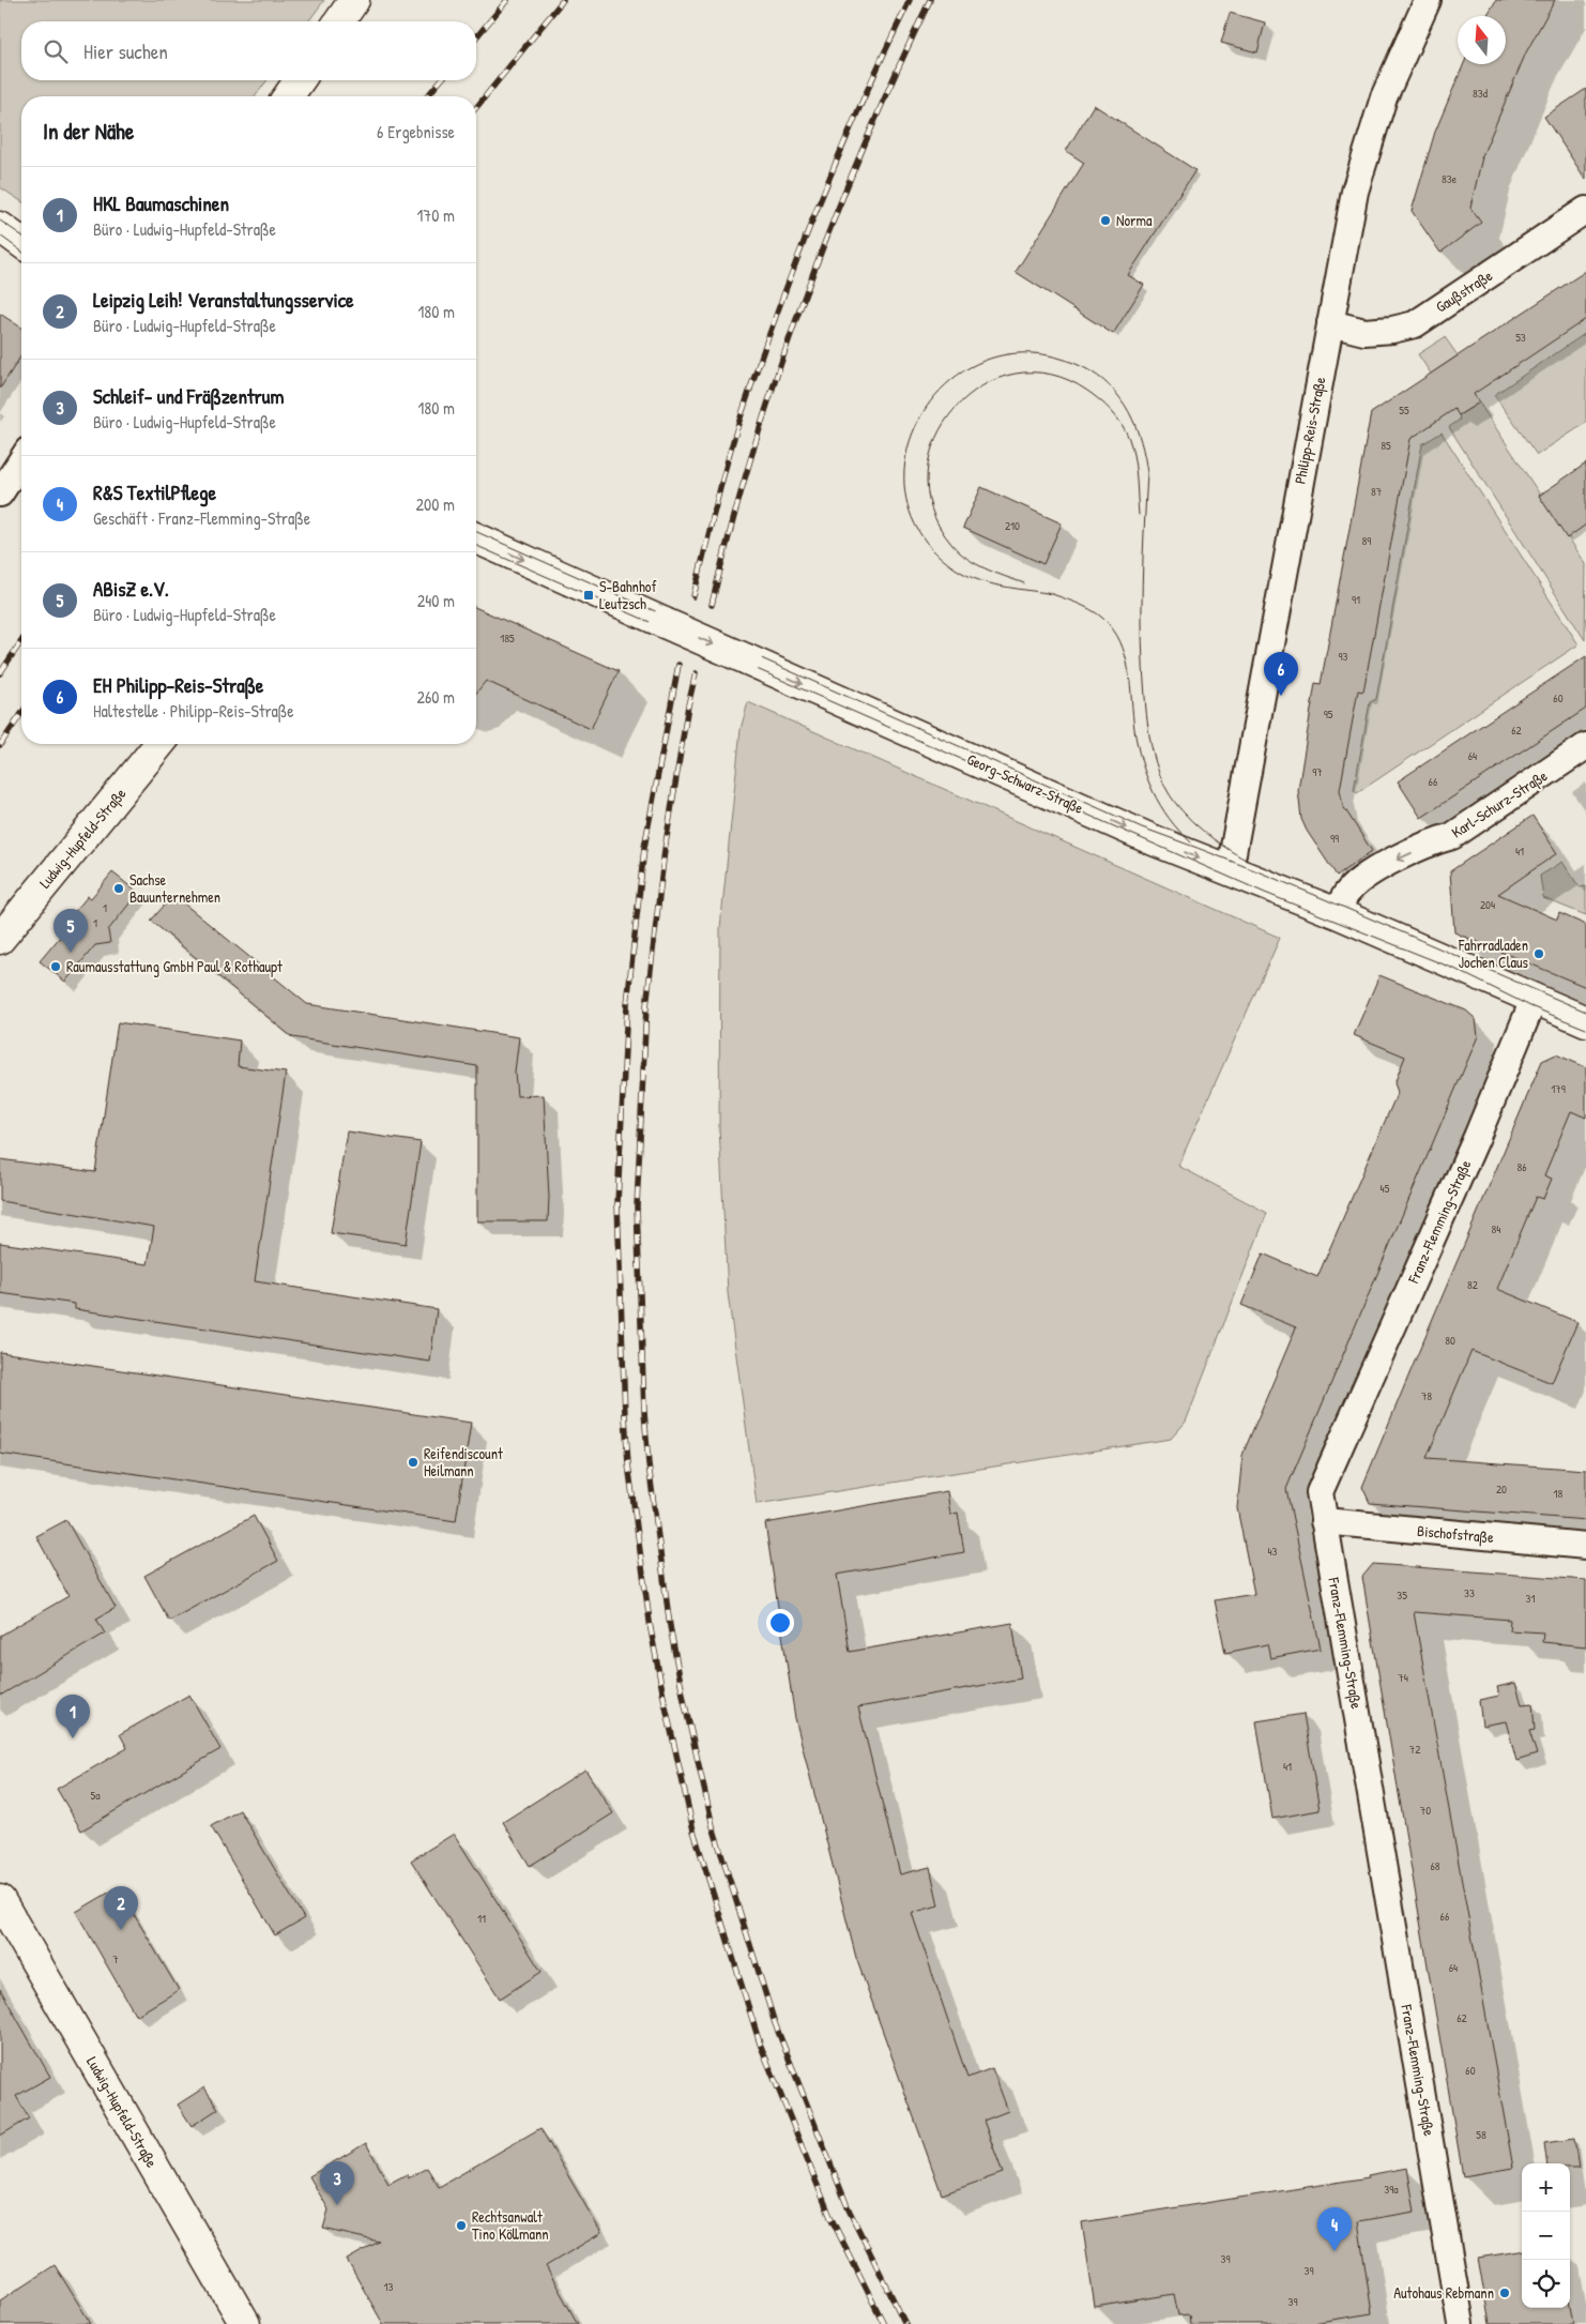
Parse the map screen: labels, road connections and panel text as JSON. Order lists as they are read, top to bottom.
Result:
{
  "streets": {
    "street": [
      "Gaußstraße",
      "Philipp-Reis-Straße",
      "Georg-Schwarz-Straße",
      "Karl-Schurz-Straße",
      "Ludwig-Hupfeld-Straße",
      "Franz-Flemming-Straße",
      "Bischofstraße"
    ]
  },
  "crossings": [
    ["Gaußstraße", "Philipp-Reis-Straße"],
    ["Philipp-Reis-Straße", "Georg-Schwarz-Straße"],
    ["Georg-Schwarz-Straße", "Karl-Schurz-Straße"],
    ["Georg-Schwarz-Straße", "Franz-Flemming-Straße"],
    ["Franz-Flemming-Straße", "Bischofstraße"]
  ],
  "one_way": ["Georg-Schwarz-Straße", "Karl-Schurz-Straße"],
  "places": {
    "other": [
      "Norma",
      "Sachse Bauunternehmen",
      "Fahrradladen Jochen Claus",
      "Raumausstattung GmbH Paul & Rothaupt",
      "Reifendiscount Heilmann",
      "Rechtsanwalt Tino Köllmann",
      "Autohaus Rebmann"
    ],
    "transit": ["S-Bahnhof Leutzsch"]
  },
  "house_numbers": [
    "83d",
    "83e",
    "53",
    "55",
    "85",
    "87",
    "210",
    "89",
    "91",
    "185",
    "93",
    "60",
    "95",
    "62",
    "64",
    "97",
    "66",
    "99",
    "41",
    "204",
    "1",
    "1",
    "179",
    "86",
    "45",
    "84",
    "82",
    "80",
    "78",
    "20",
    "18",
    "43",
    "33",
    "35",
    "31",
    "74",
    "72",
    "41",
    "5a",
    "70",
    "68",
    "66",
    "11",
    "7",
    "64",
    "62",
    "60",
    "58",
    "39a",
    "39",
    "39",
    "13",
    "39"
  ],
  "north": "top",
  "page": {
    "search": "Hier suchen",
    "heading": ["In der Nähe", "6 Ergebnisse"],
    "list": [
      {
        "mark": "1",
        "name": "HKL Baumaschinen",
        "note": "Büro · Ludwig-Hupfeld-Straße",
        "value": "170 m"
      },
      {
        "mark": "2",
        "name": "Leipzig Leih! Veranstaltungsservice",
        "note": "Büro · Ludwig-Hupfeld-Straße",
        "value": "180 m"
      },
      {
        "mark": "3",
        "name": "Schleif- und Fräßzentrum",
        "note": "Büro · Ludwig-Hupfeld-Straße",
        "value": "180 m"
      },
      {
        "mark": "4",
        "name": "R&S TextilPflege",
        "note": "Geschäft · Franz-Flemming-Straße",
        "value": "200 m"
      },
      {
        "mark": "5",
        "name": "ABisZ e.V.",
        "note": "Büro · Ludwig-Hupfeld-Straße",
        "value": "240 m"
      },
      {
        "mark": "6",
        "name": "EH Philipp-Reis-Straße",
        "note": "Haltestelle · Philipp-Reis-Straße",
        "value": "260 m"
      }
    ],
    "pins": [
      "6",
      "5",
      "1",
      "2",
      "3",
      "4"
    ],
    "map_buttons": ["+", "−"]
  }
}
